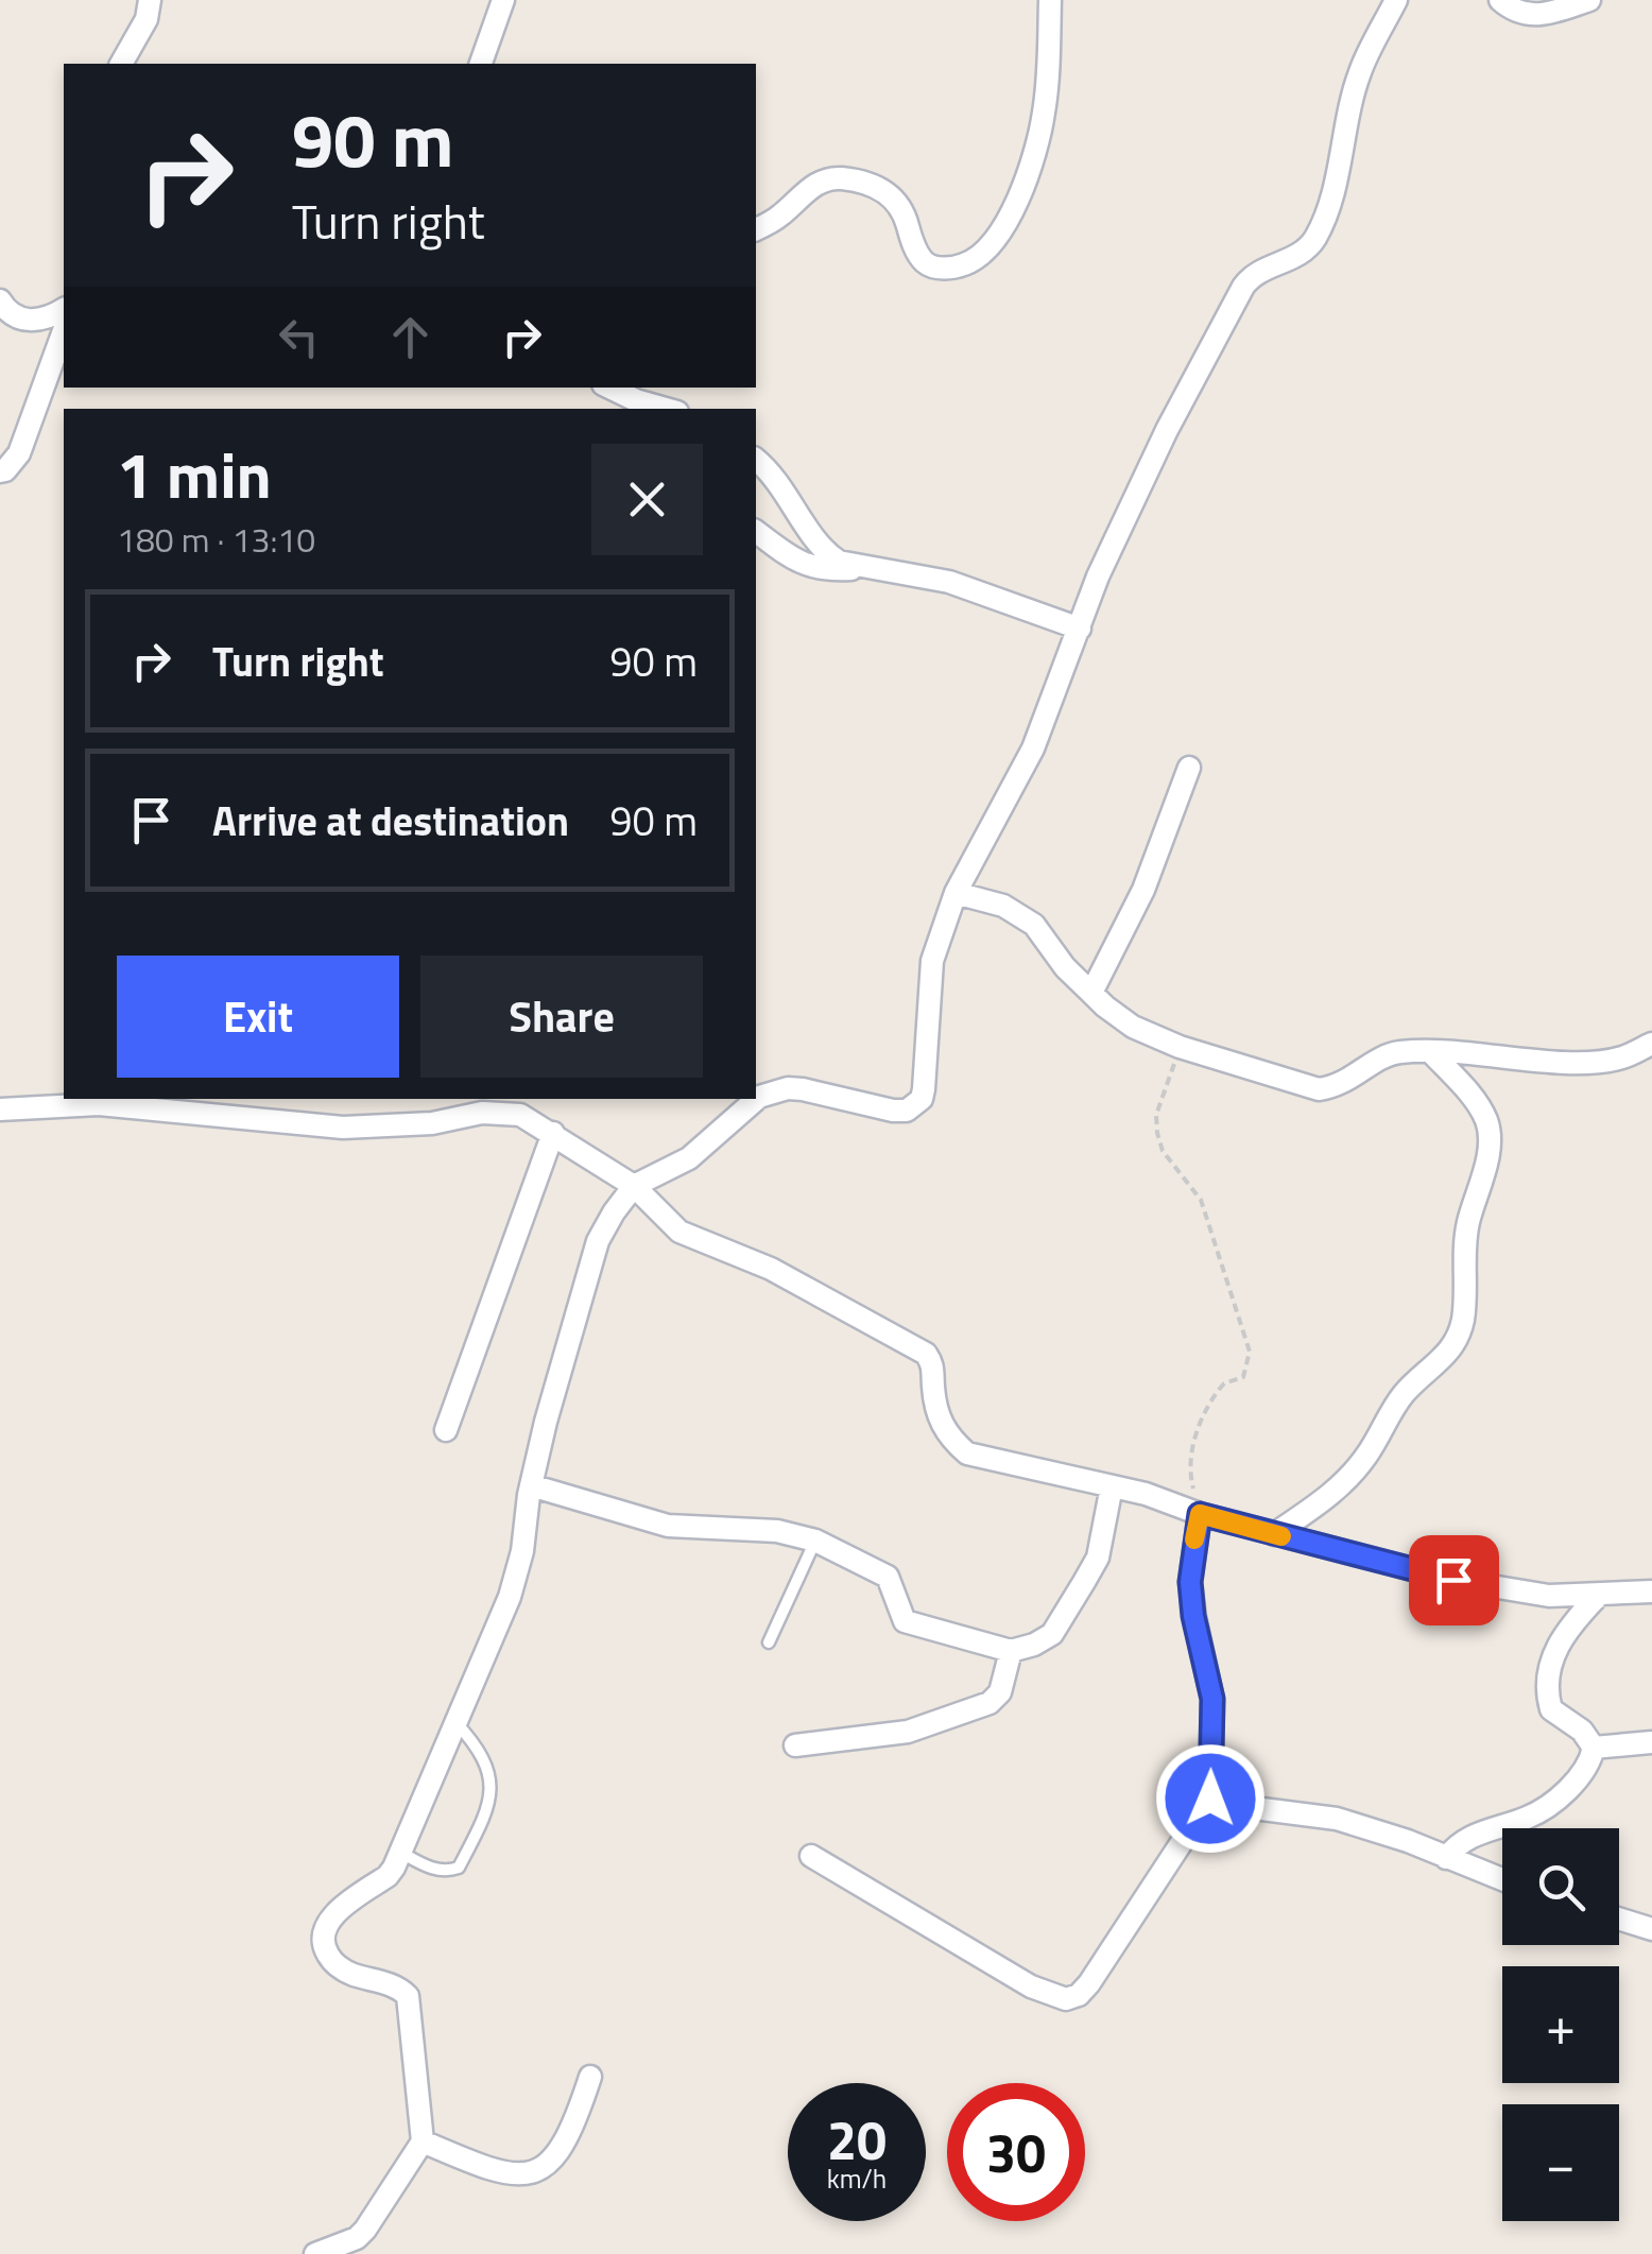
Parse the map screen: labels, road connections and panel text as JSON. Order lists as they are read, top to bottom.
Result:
{
  "page": {
    "turn": ["90 m", "Turn right"],
    "heading": ["1 min", "180 m · 13:10"],
    "list": [
      {
        "name": "Turn right",
        "value": "90 m"
      },
      {
        "name": "Arrive at destination",
        "value": "90 m"
      }
    ],
    "buttons": ["Exit", "Share"],
    "map_buttons": ["+", "−"],
    "speed": "20 km/h",
    "limit": "30"
  }
}
